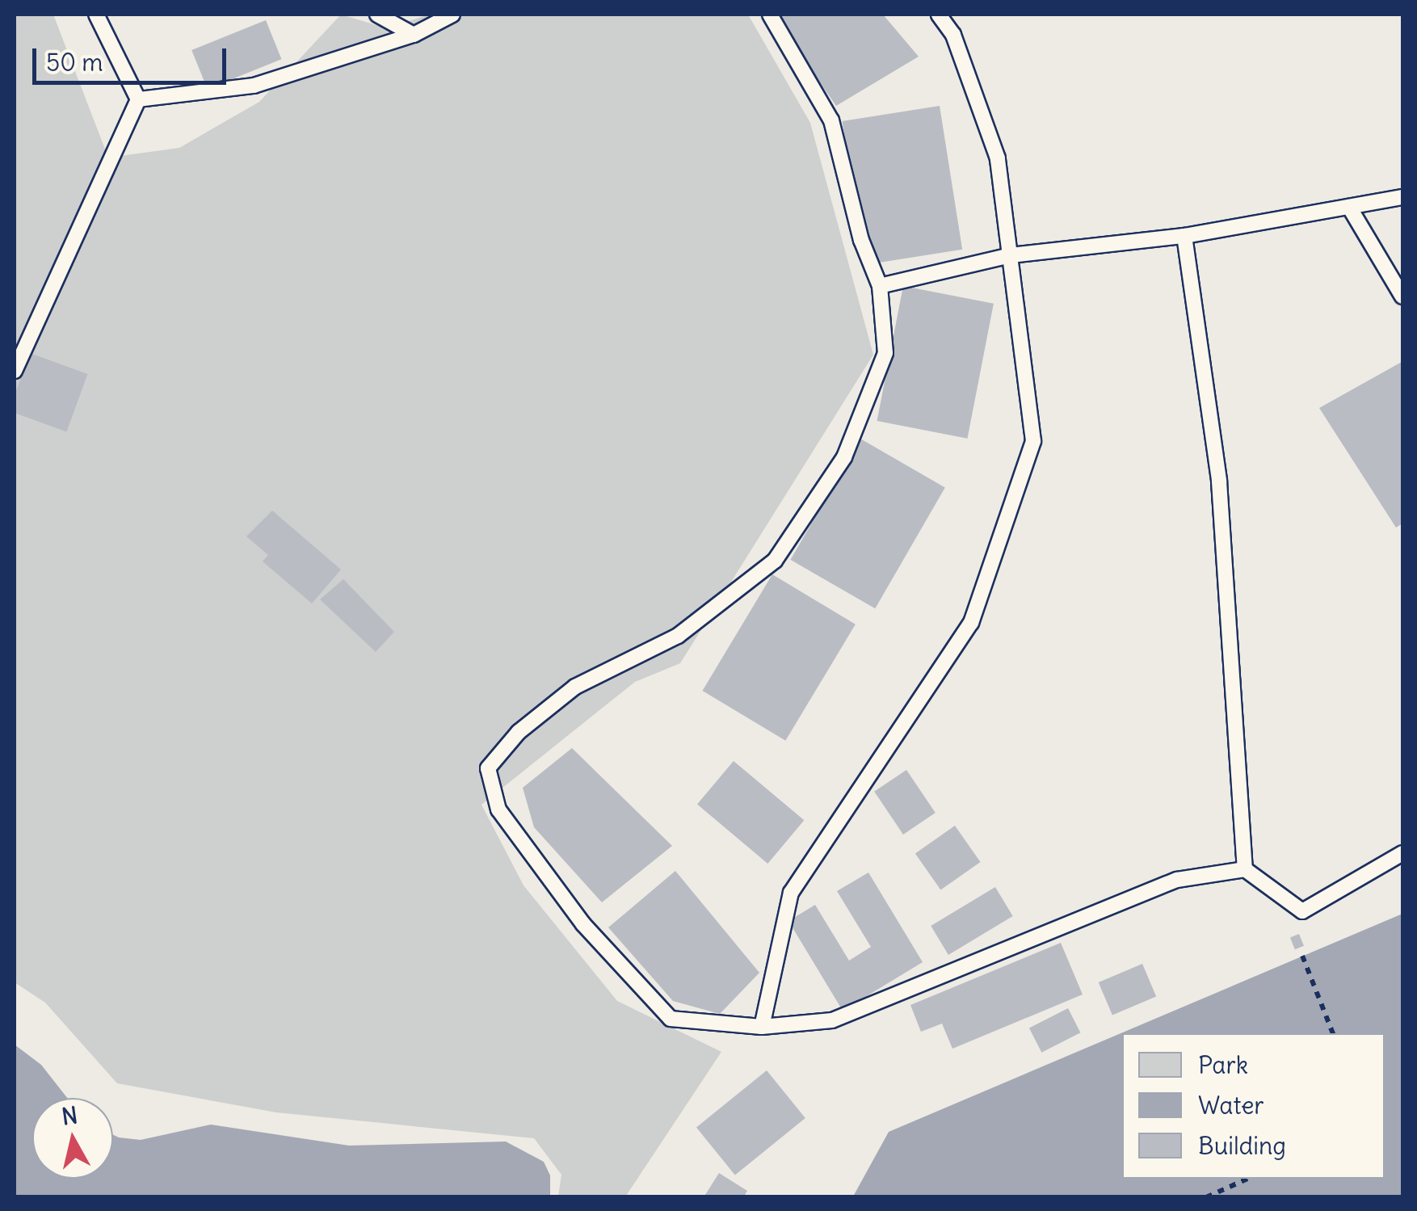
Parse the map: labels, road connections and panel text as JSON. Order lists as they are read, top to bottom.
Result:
{
  "legend": ["Park", "Water", "Building"],
  "scale_bar": "50 m",
  "north": "top"
}
